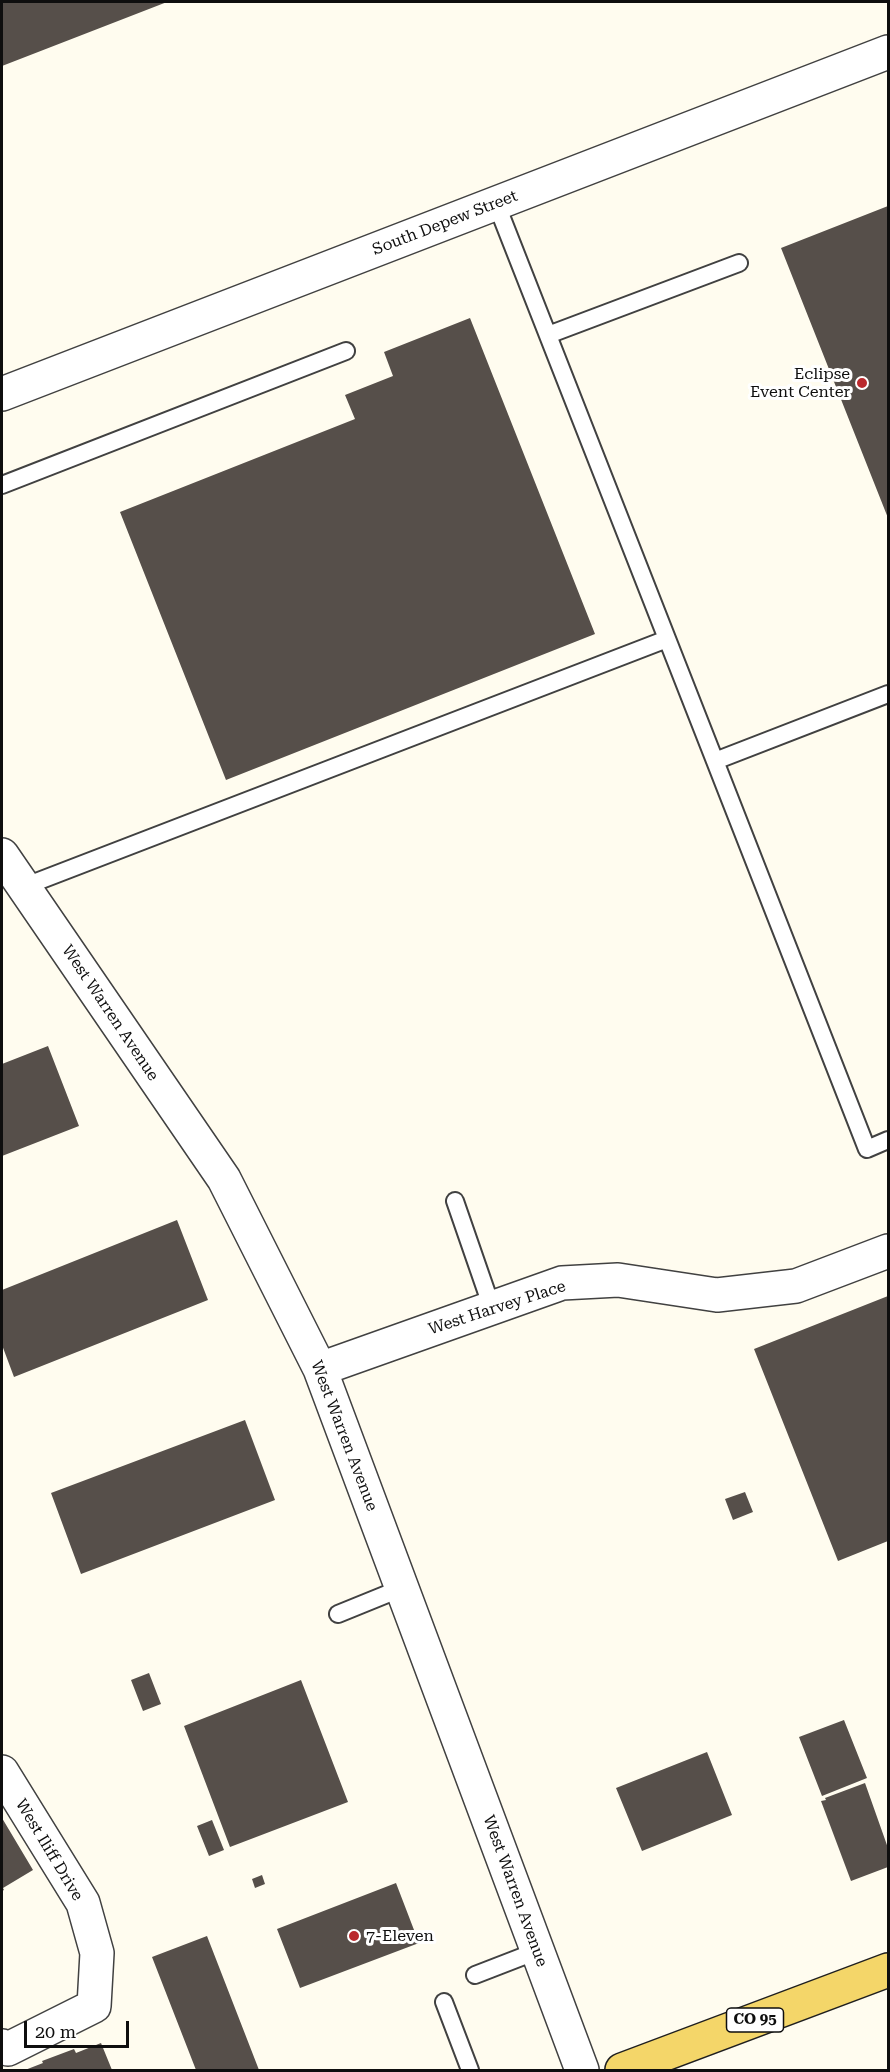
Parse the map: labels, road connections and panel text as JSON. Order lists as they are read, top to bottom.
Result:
{
  "streets": {
    "main road": ["CO 95"],
    "street": [
      "South Depew Street",
      "West Warren Avenue",
      "West Harvey Place",
      "West Iliff Drive"
    ]
  },
  "crossings": [
    ["West Warren Avenue", "West Harvey Place"]
  ],
  "places": ["Eclipse Event Center", "7-Eleven"],
  "scale_bar": "20 m"
}
